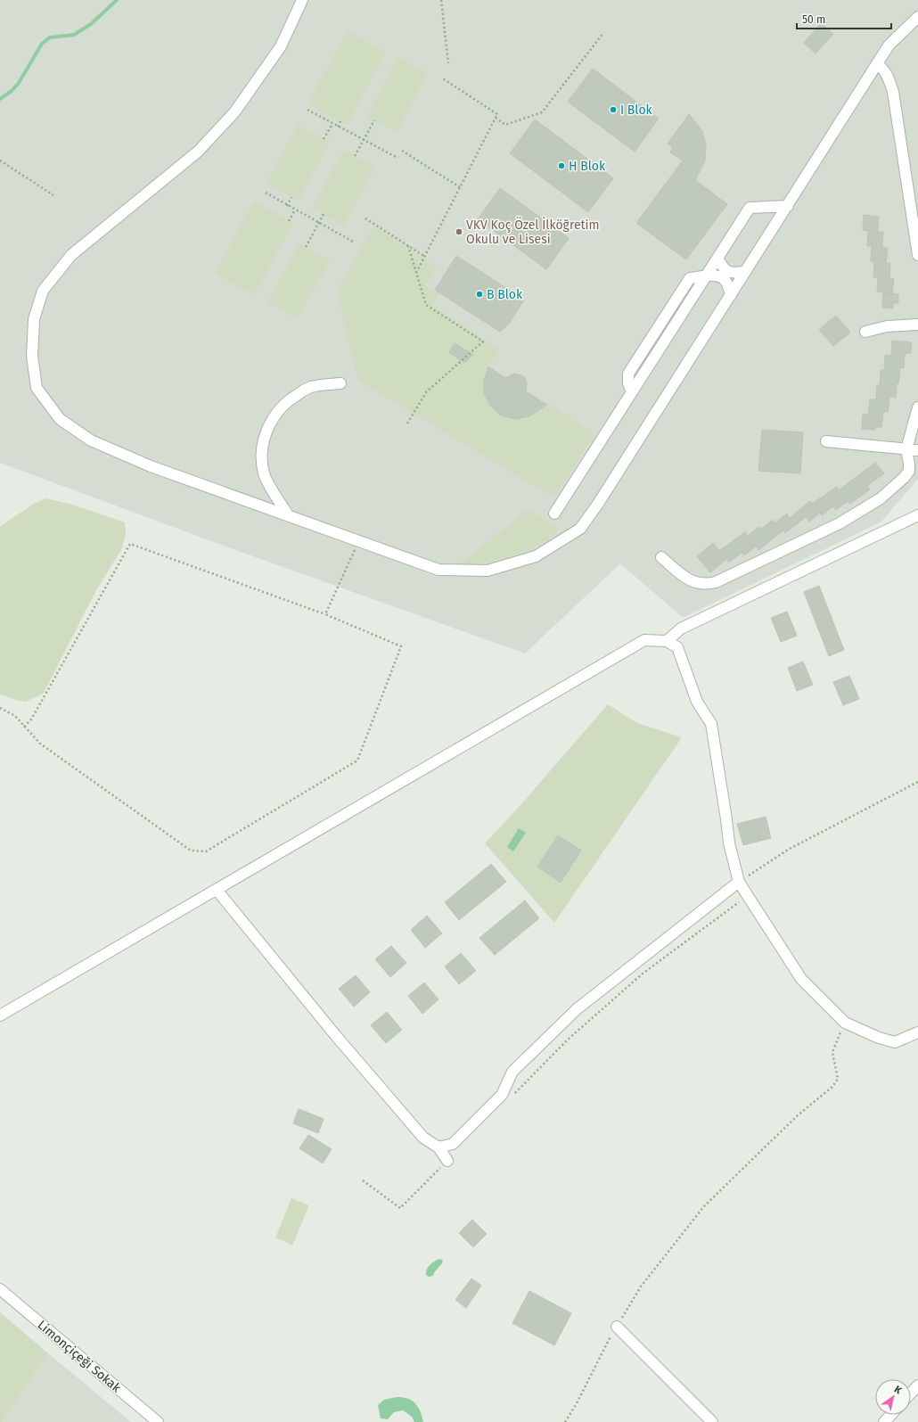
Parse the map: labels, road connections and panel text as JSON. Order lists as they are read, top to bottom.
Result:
{
  "streets": {
    "street": ["Limonçiçeği Sokak"]
  },
  "places": [
    "I Blok",
    "H Blok",
    "VKV Koç Özel İlköğretim Okulu ve Lisesi",
    "B Blok"
  ],
  "scale_bar": "50 m",
  "north": "top right"
}
